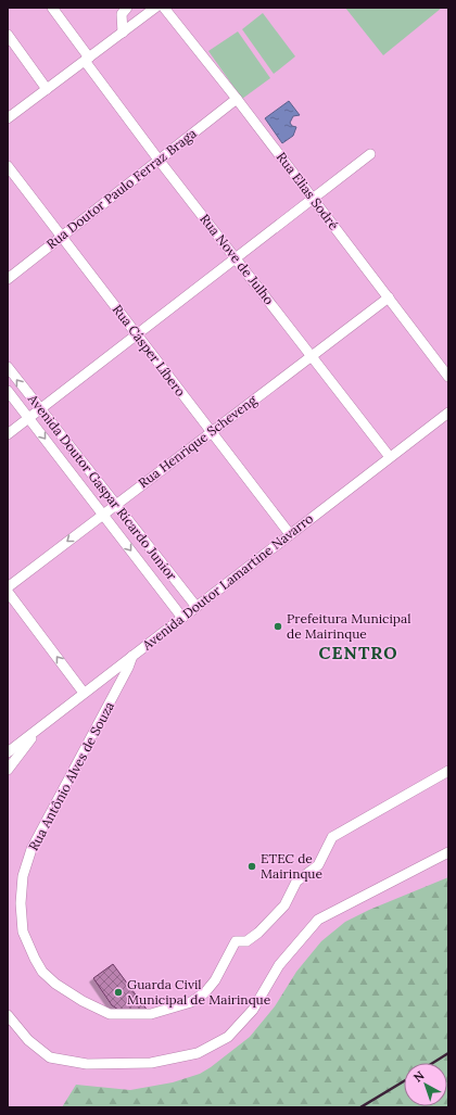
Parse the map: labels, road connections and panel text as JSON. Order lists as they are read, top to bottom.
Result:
{
  "streets": {
    "street": [
      "Rua Doutor Paulo Ferraz Braga",
      "Rua Elias Sodré",
      "Rua Nove de Julho",
      "Rua Cásper Líbero",
      "Rua Henrique Scheveng",
      "Avenida Doutor Gaspar Ricardo Junior",
      "Avenida Doutor Lamartine Navarro",
      "Rua Antônio Alves de Souza"
    ]
  },
  "crossings": [
    ["Rua Doutor Paulo Ferraz Braga", "Rua Elias Sodré"],
    ["Rua Doutor Paulo Ferraz Braga", "Rua Nove de Julho"],
    ["Rua Doutor Paulo Ferraz Braga", "Rua Cásper Líbero"],
    ["Rua Elias Sodré", "Rua Henrique Scheveng"],
    ["Rua Nove de Julho", "Rua Henrique Scheveng"],
    ["Rua Nove de Julho", "Avenida Doutor Lamartine Navarro"],
    ["Rua Cásper Líbero", "Rua Henrique Scheveng"],
    ["Rua Cásper Líbero", "Avenida Doutor Lamartine Navarro"],
    ["Rua Henrique Scheveng", "Avenida Doutor Gaspar Ricardo Junior"],
    ["Avenida Doutor Gaspar Ricardo Junior", "Avenida Doutor Lamartine Navarro"],
    ["Avenida Doutor Lamartine Navarro", "Rua Antônio Alves de Souza"]
  ],
  "districts": ["CENTRO"],
  "places": ["Prefeitura Municipal de Mairinque", "ETEC de Mairinque", "Guarda Civil Municipal de Mairinque"],
  "north": "top left"
}
